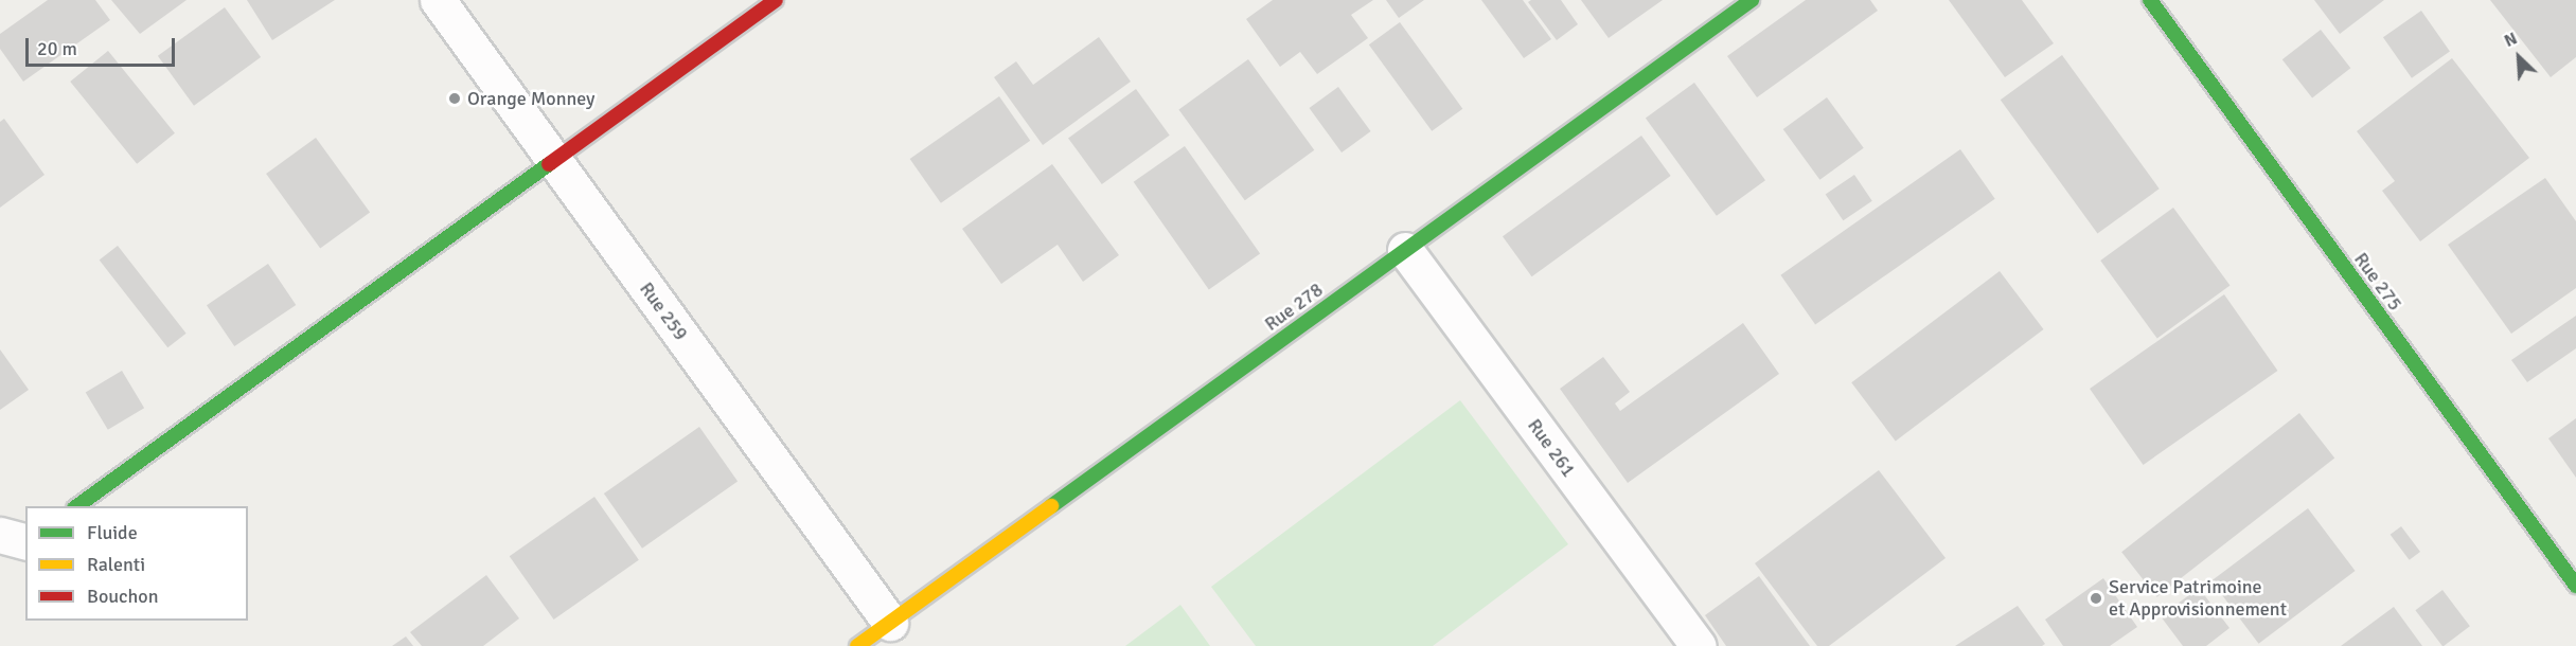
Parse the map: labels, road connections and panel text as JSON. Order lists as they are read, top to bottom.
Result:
{
  "streets": {
    "street": [
      "Rue 275",
      "Rue 278",
      "Rue 259",
      "Rue 261"
    ]
  },
  "crossings": [
    ["Rue 278", "Rue 259"],
    ["Rue 278", "Rue 261"]
  ],
  "places": ["Orange Monney", "Service Patrimoine et Approvisionnement"],
  "legend": ["Fluide", "Ralenti", "Bouchon"],
  "scale_bar": "20 m",
  "north": "top left"
}
